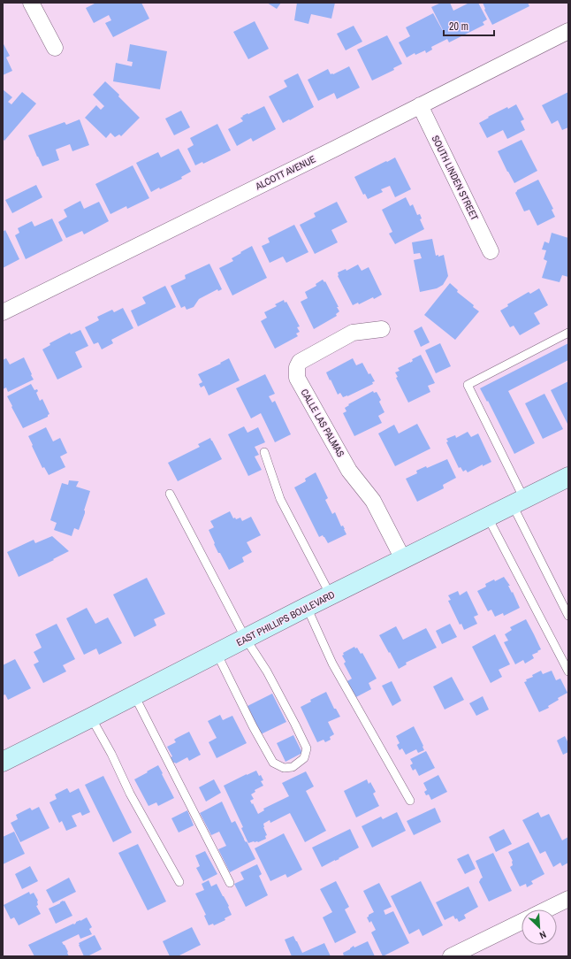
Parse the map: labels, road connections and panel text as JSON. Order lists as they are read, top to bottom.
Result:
{
  "streets": {
    "street": [
      "ALCOTT AVENUE",
      "SOUTH LINDEN STREET",
      "CALLE LAS PALMAS",
      "EAST PHILLIPS BOULEVARD"
    ]
  },
  "crossings": [
    ["ALCOTT AVENUE", "SOUTH LINDEN STREET"],
    ["CALLE LAS PALMAS", "EAST PHILLIPS BOULEVARD"]
  ],
  "scale_bar": "20 m",
  "north": "bottom right"
}
